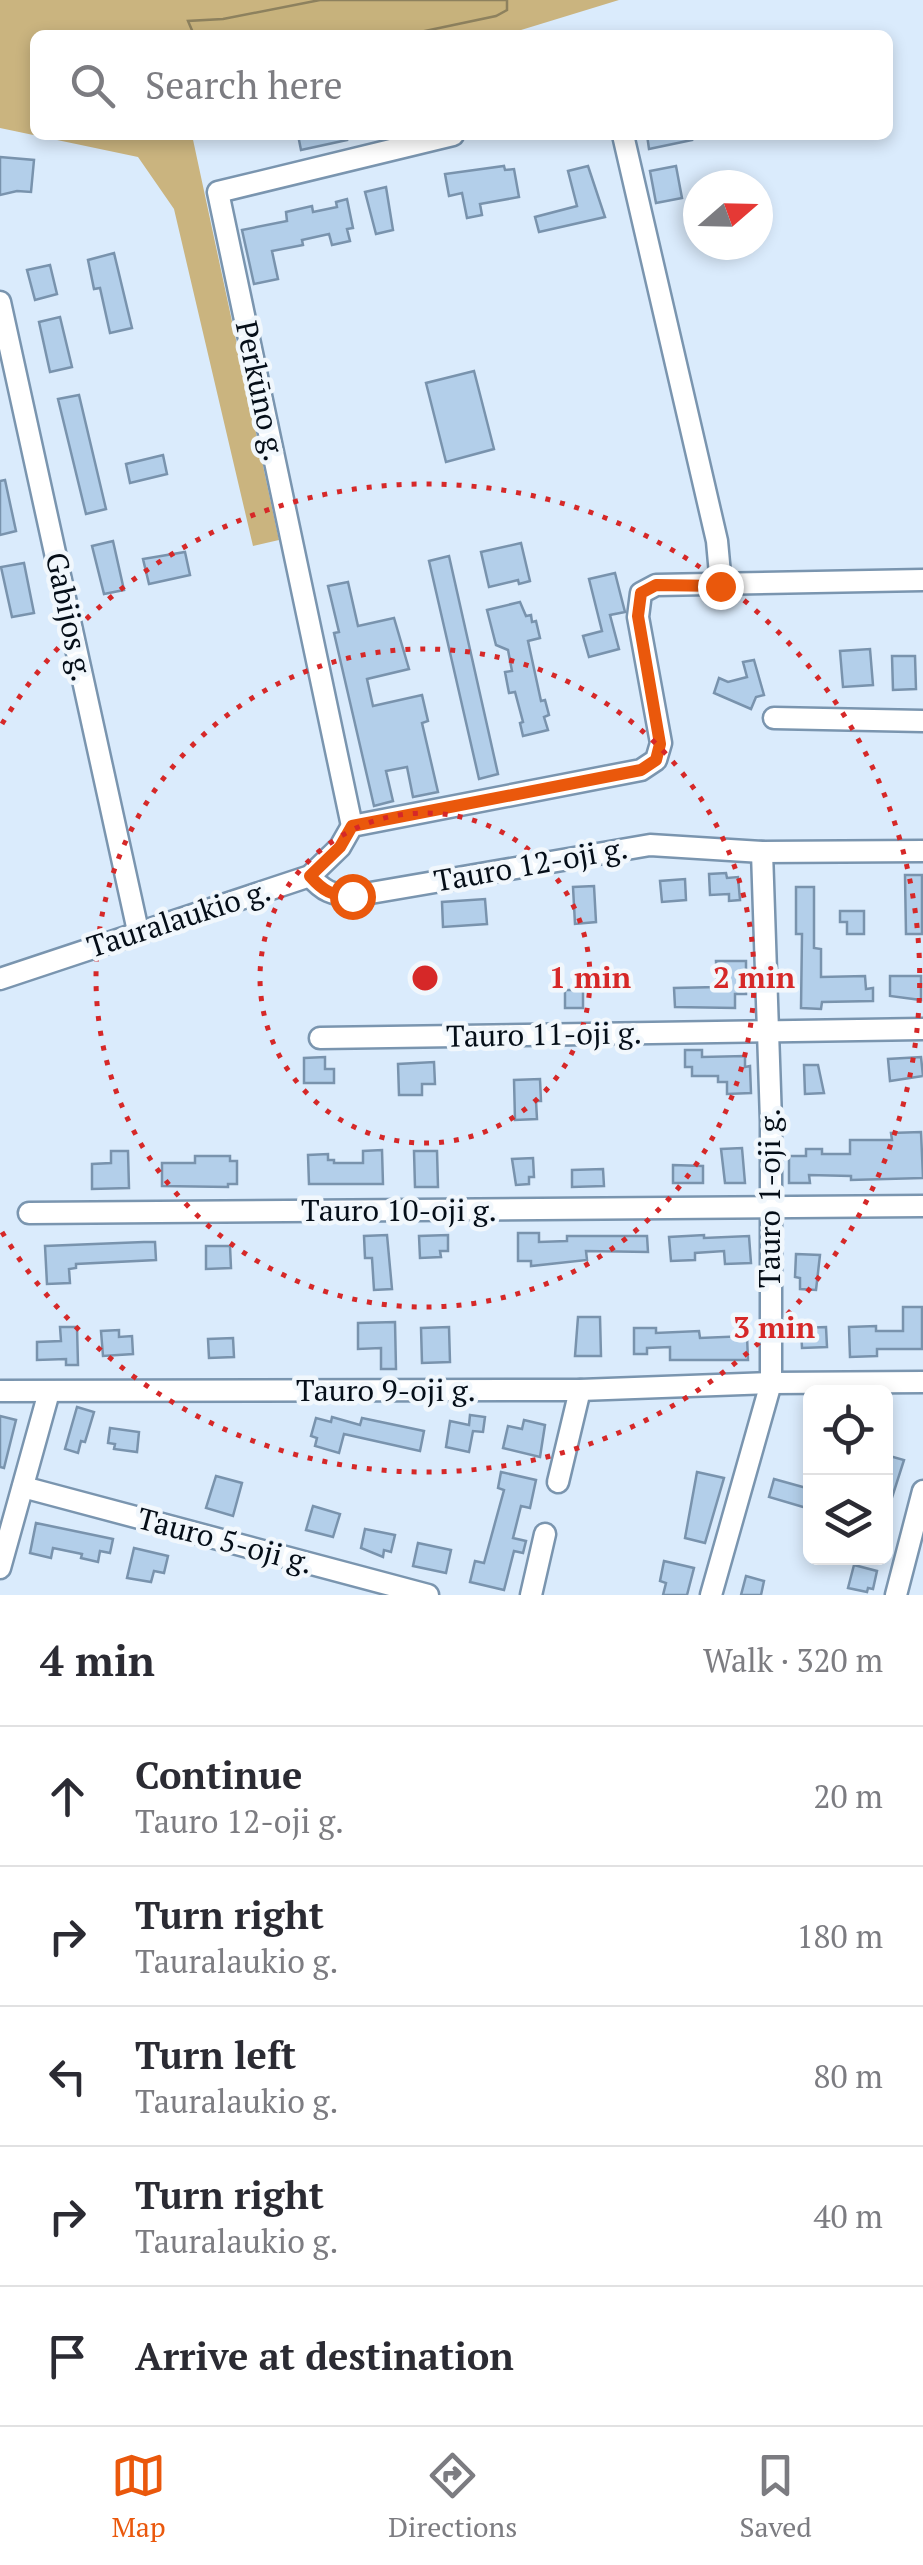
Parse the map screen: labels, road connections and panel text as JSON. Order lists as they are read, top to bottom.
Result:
{
  "streets": {
    "street": [
      "Perkūno g.",
      "Gabijos g.",
      "Tauro 12-oji g.",
      "Tauralaukio g.",
      "Tauro 11-oji g.",
      "Tauro 1-oji g.",
      "Tauro 10-oji g.",
      "Tauro 9-oji g.",
      "Tauro 5-oji g."
    ]
  },
  "crossings": [
    ["Perkūno g.", "Tauralaukio g."],
    ["Gabijos g.", "Tauralaukio g."],
    ["Tauro 12-oji g.", "Tauralaukio g."],
    ["Tauro 12-oji g.", "Tauro 1-oji g."],
    ["Tauro 11-oji g.", "Tauro 1-oji g."],
    ["Tauro 1-oji g.", "Tauro 10-oji g."],
    ["Tauro 1-oji g.", "Tauro 9-oji g."]
  ],
  "north": "right",
  "page": {
    "search": "Search here",
    "heading": ["4 min", "Walk · 320 m"],
    "list": [
      ["Continue", "Tauro 12-oji g.", "20 m"],
      ["Turn right", "Tauralaukio g.", "180 m"],
      ["Turn left", "Tauralaukio g.", "80 m"],
      ["Turn right", "Tauralaukio g.", "40 m"],
      "Arrive at destination"
    ],
    "nav": ["Map", "Directions", "Saved"]
  },
  "rings": ["1 min", "2 min", "3 min"]
}
